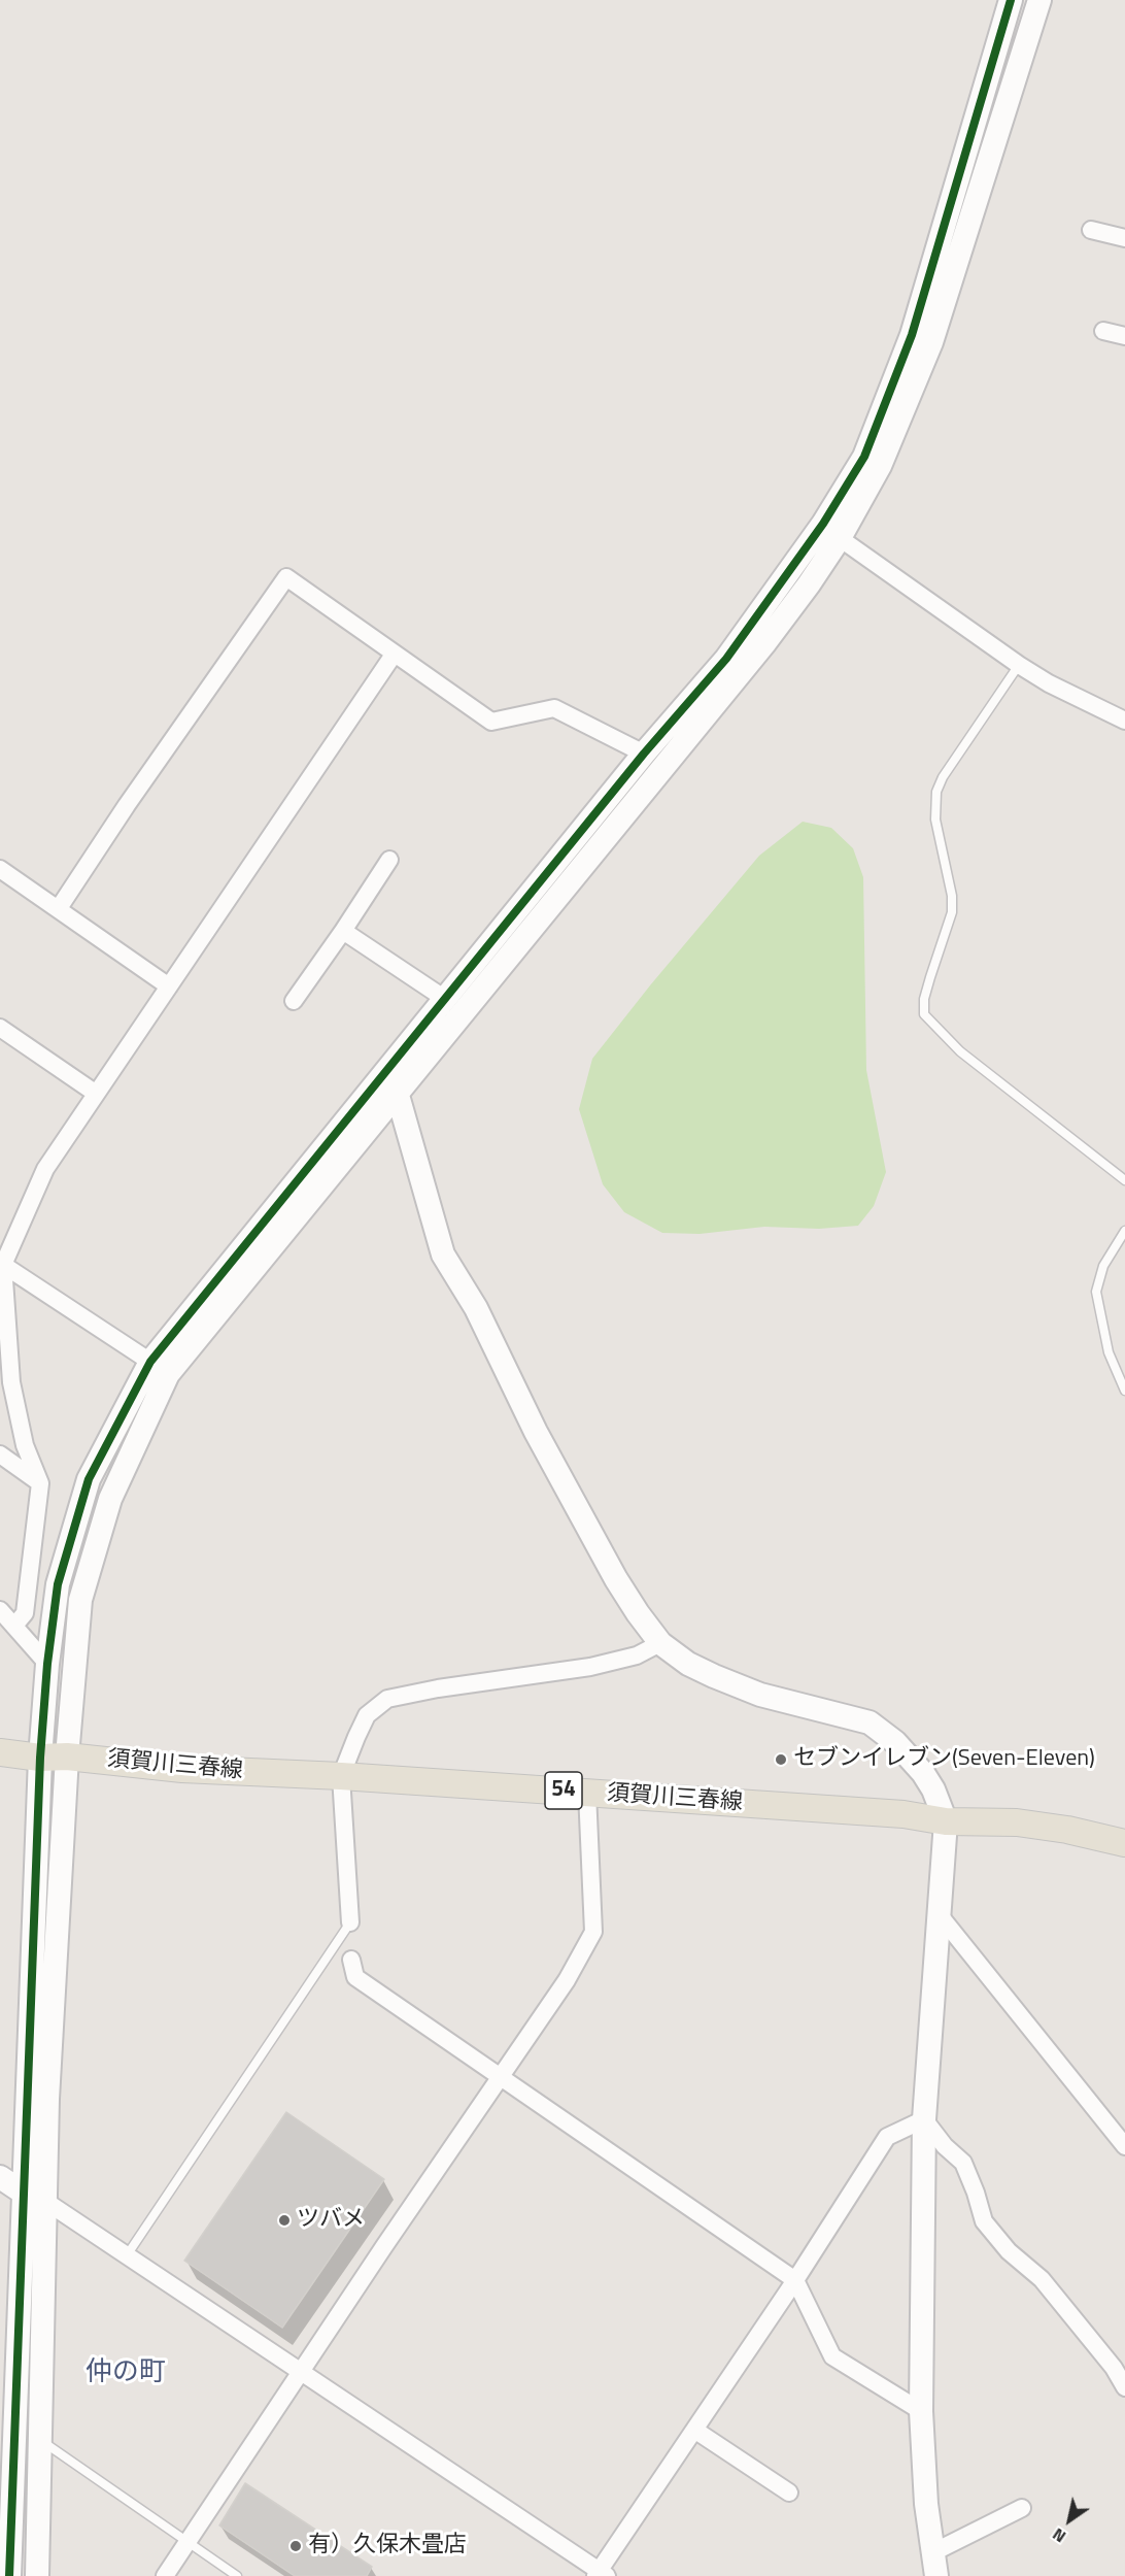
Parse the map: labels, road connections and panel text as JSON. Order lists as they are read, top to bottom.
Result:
{
  "streets": {
    "main road": ["須賀川三春線", "54"]
  },
  "districts": ["仲の町"],
  "places": ["セブンイレブン(Seven-Eleven)", "ツバメ", "有）久保木畳店"],
  "north": "bottom left"
}
